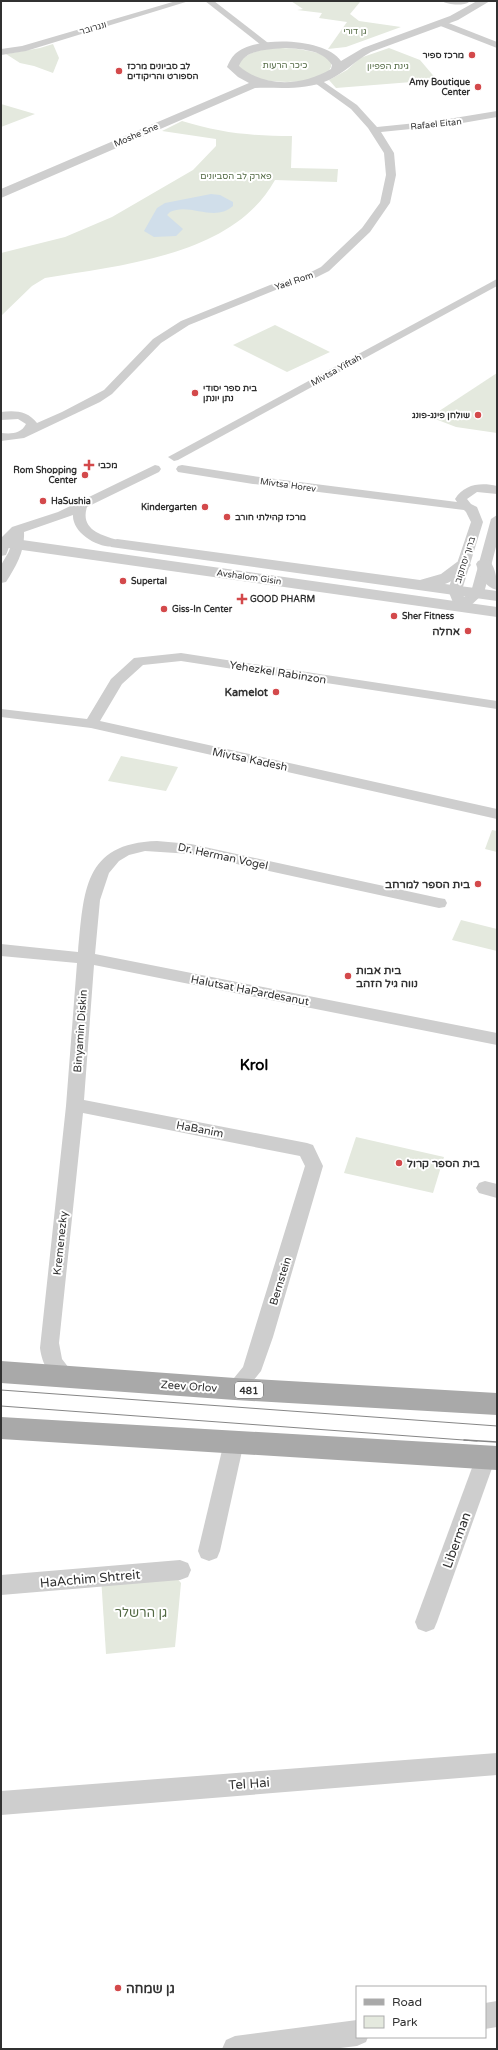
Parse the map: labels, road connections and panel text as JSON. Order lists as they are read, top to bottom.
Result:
{
  "streets": {
    "main road": ["Zeev Orlov", "481"],
    "street": [
      "ונגרובר",
      "Rafael Eitan",
      "Moshe Sne",
      "Yael Rom",
      "Mivtsa Yiftah",
      "Mivtsa Horev",
      "ברוך יסחקוב",
      "Avshalom Gisin",
      "Yehezkel Rabinzon",
      "Mivtsa Kadesh",
      "Dr. Herman Vogel",
      "Halutsat HaPardesanut",
      "Binyamin Diskin",
      "HaBanim",
      "Kremenezky",
      "Bernstein",
      "Liberman",
      "HaAchim Shtreit",
      "Tel Hai"
    ]
  },
  "crossings": [
    ["Rafael Eitan", "Yael Rom"],
    ["Mivtsa Yiftah", "Mivtsa Horev"],
    ["Mivtsa Horev", "ברוך יסחקוב"],
    ["ברוך יסחקוב", "Avshalom Gisin"],
    ["Yehezkel Rabinzon", "Mivtsa Kadesh"],
    ["Dr. Herman Vogel", "Halutsat HaPardesanut"],
    ["Dr. Herman Vogel", "Binyamin Diskin"],
    ["Halutsat HaPardesanut", "Binyamin Diskin"],
    ["Binyamin Diskin", "HaBanim"],
    ["Binyamin Diskin", "Kremenezky"],
    ["HaBanim", "Kremenezky"],
    ["HaBanim", "Bernstein"],
    ["Kremenezky", "Zeev Orlov"],
    ["Bernstein", "Zeev Orlov"]
  ],
  "districts": ["Krol"],
  "parks": [
    "גן דורי",
    "כיכר הרעות",
    "גינת הפפיון",
    "פארק לב הסביונים",
    "גן הרשלר"
  ],
  "places": {
    "other": [
      "מרכז ספיר",
      "לב סביונים מרכז הספורט והריקודים",
      "Amy Boutique Center",
      "בית ספר יסודי נתן יונתן",
      "שולחן פינג-פונג",
      "Rom Shopping Center",
      "HaSushia",
      "Kindergarten",
      "מרכז קהילתי חורב",
      "Supertal",
      "Giss-In Center",
      "Sher Fitness",
      "אחלה",
      "Kamelot",
      "בית הספר למרחב",
      "בית אבות נווה גיל הזהב",
      "בית הספר קרול",
      "גן שמחה"
    ],
    "health": ["מכבי", "GOOD PHARM"]
  },
  "legend": ["Road", "Park"]
}
